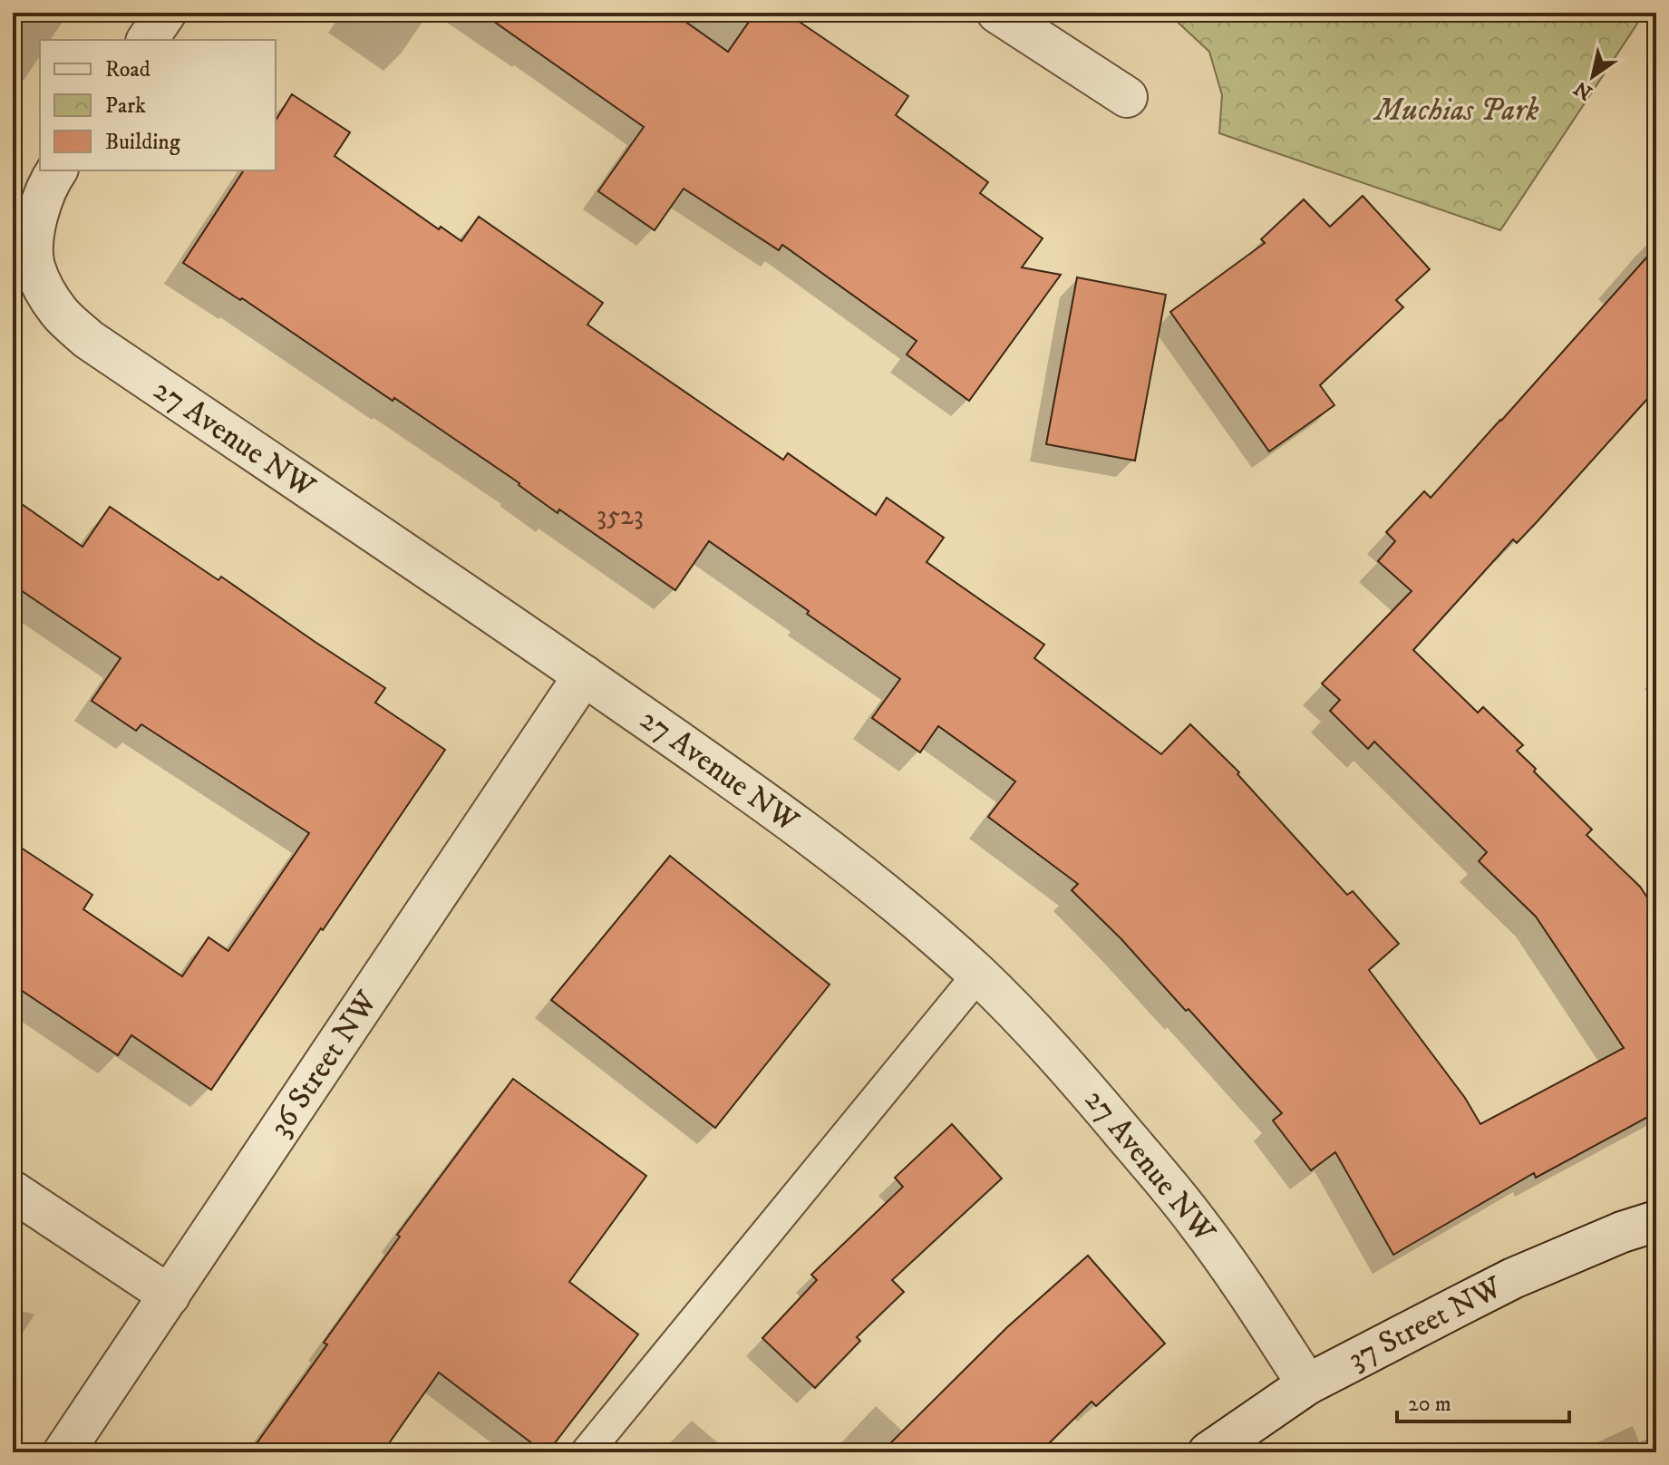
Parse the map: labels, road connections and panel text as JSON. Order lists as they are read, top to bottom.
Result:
{
  "streets": {
    "street": ["27 Avenue NW", "36 Street NW", "37 Street NW"]
  },
  "crossings": [
    ["27 Avenue NW", "36 Street NW"],
    ["27 Avenue NW", "37 Street NW"]
  ],
  "parks": ["Muchias Park"],
  "house_numbers": ["3523"],
  "legend": ["Road", "Park", "Building"],
  "scale_bar": "20 m",
  "north": "bottom left"
}
